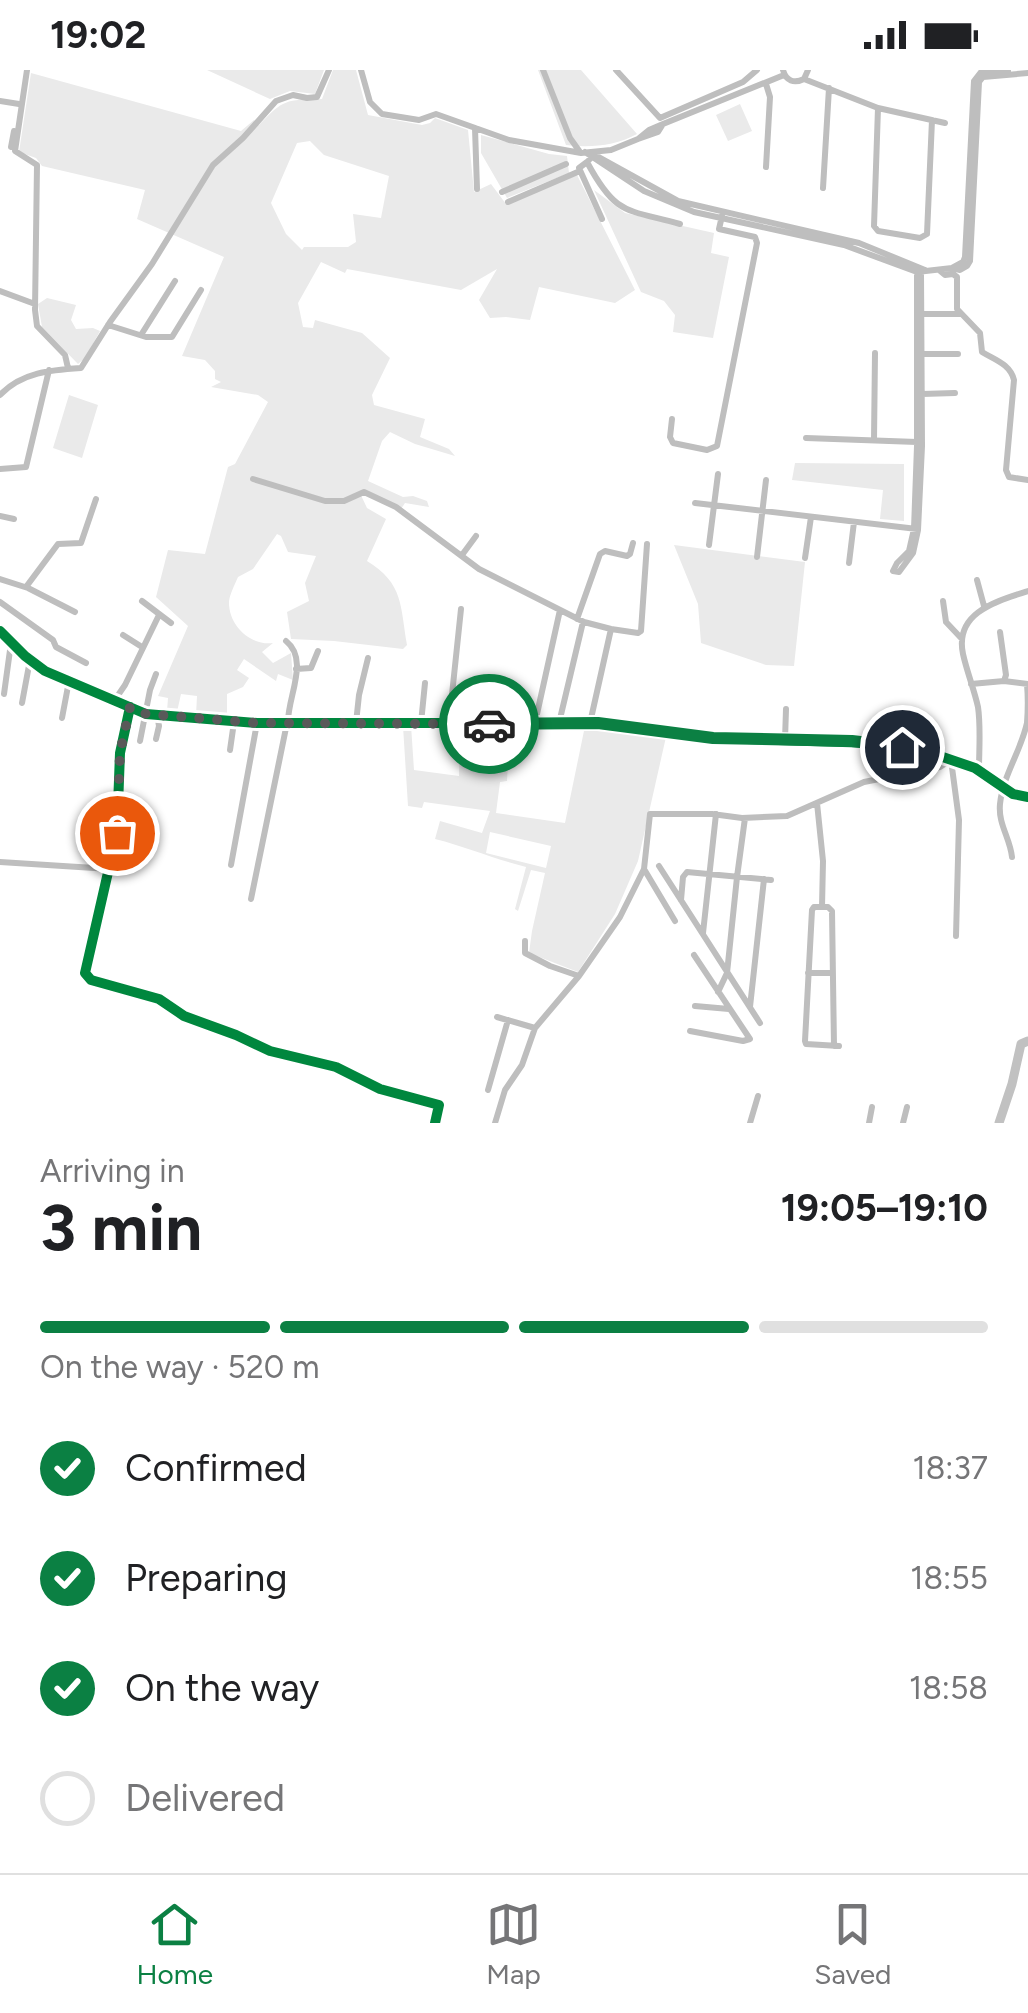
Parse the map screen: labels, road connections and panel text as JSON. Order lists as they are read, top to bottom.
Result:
{
  "page": {
    "status": "19:02",
    "heading": ["3 min", "Arriving in", "19:05–19:10"],
    "bar": "On the way · 520 m",
    "list": [
      ["Confirmed", "18:37"],
      ["Preparing", "18:55"],
      ["On the way", "18:58"],
      "Delivered"
    ],
    "tabs": ["Home", "Map", "Saved"]
  }
}
